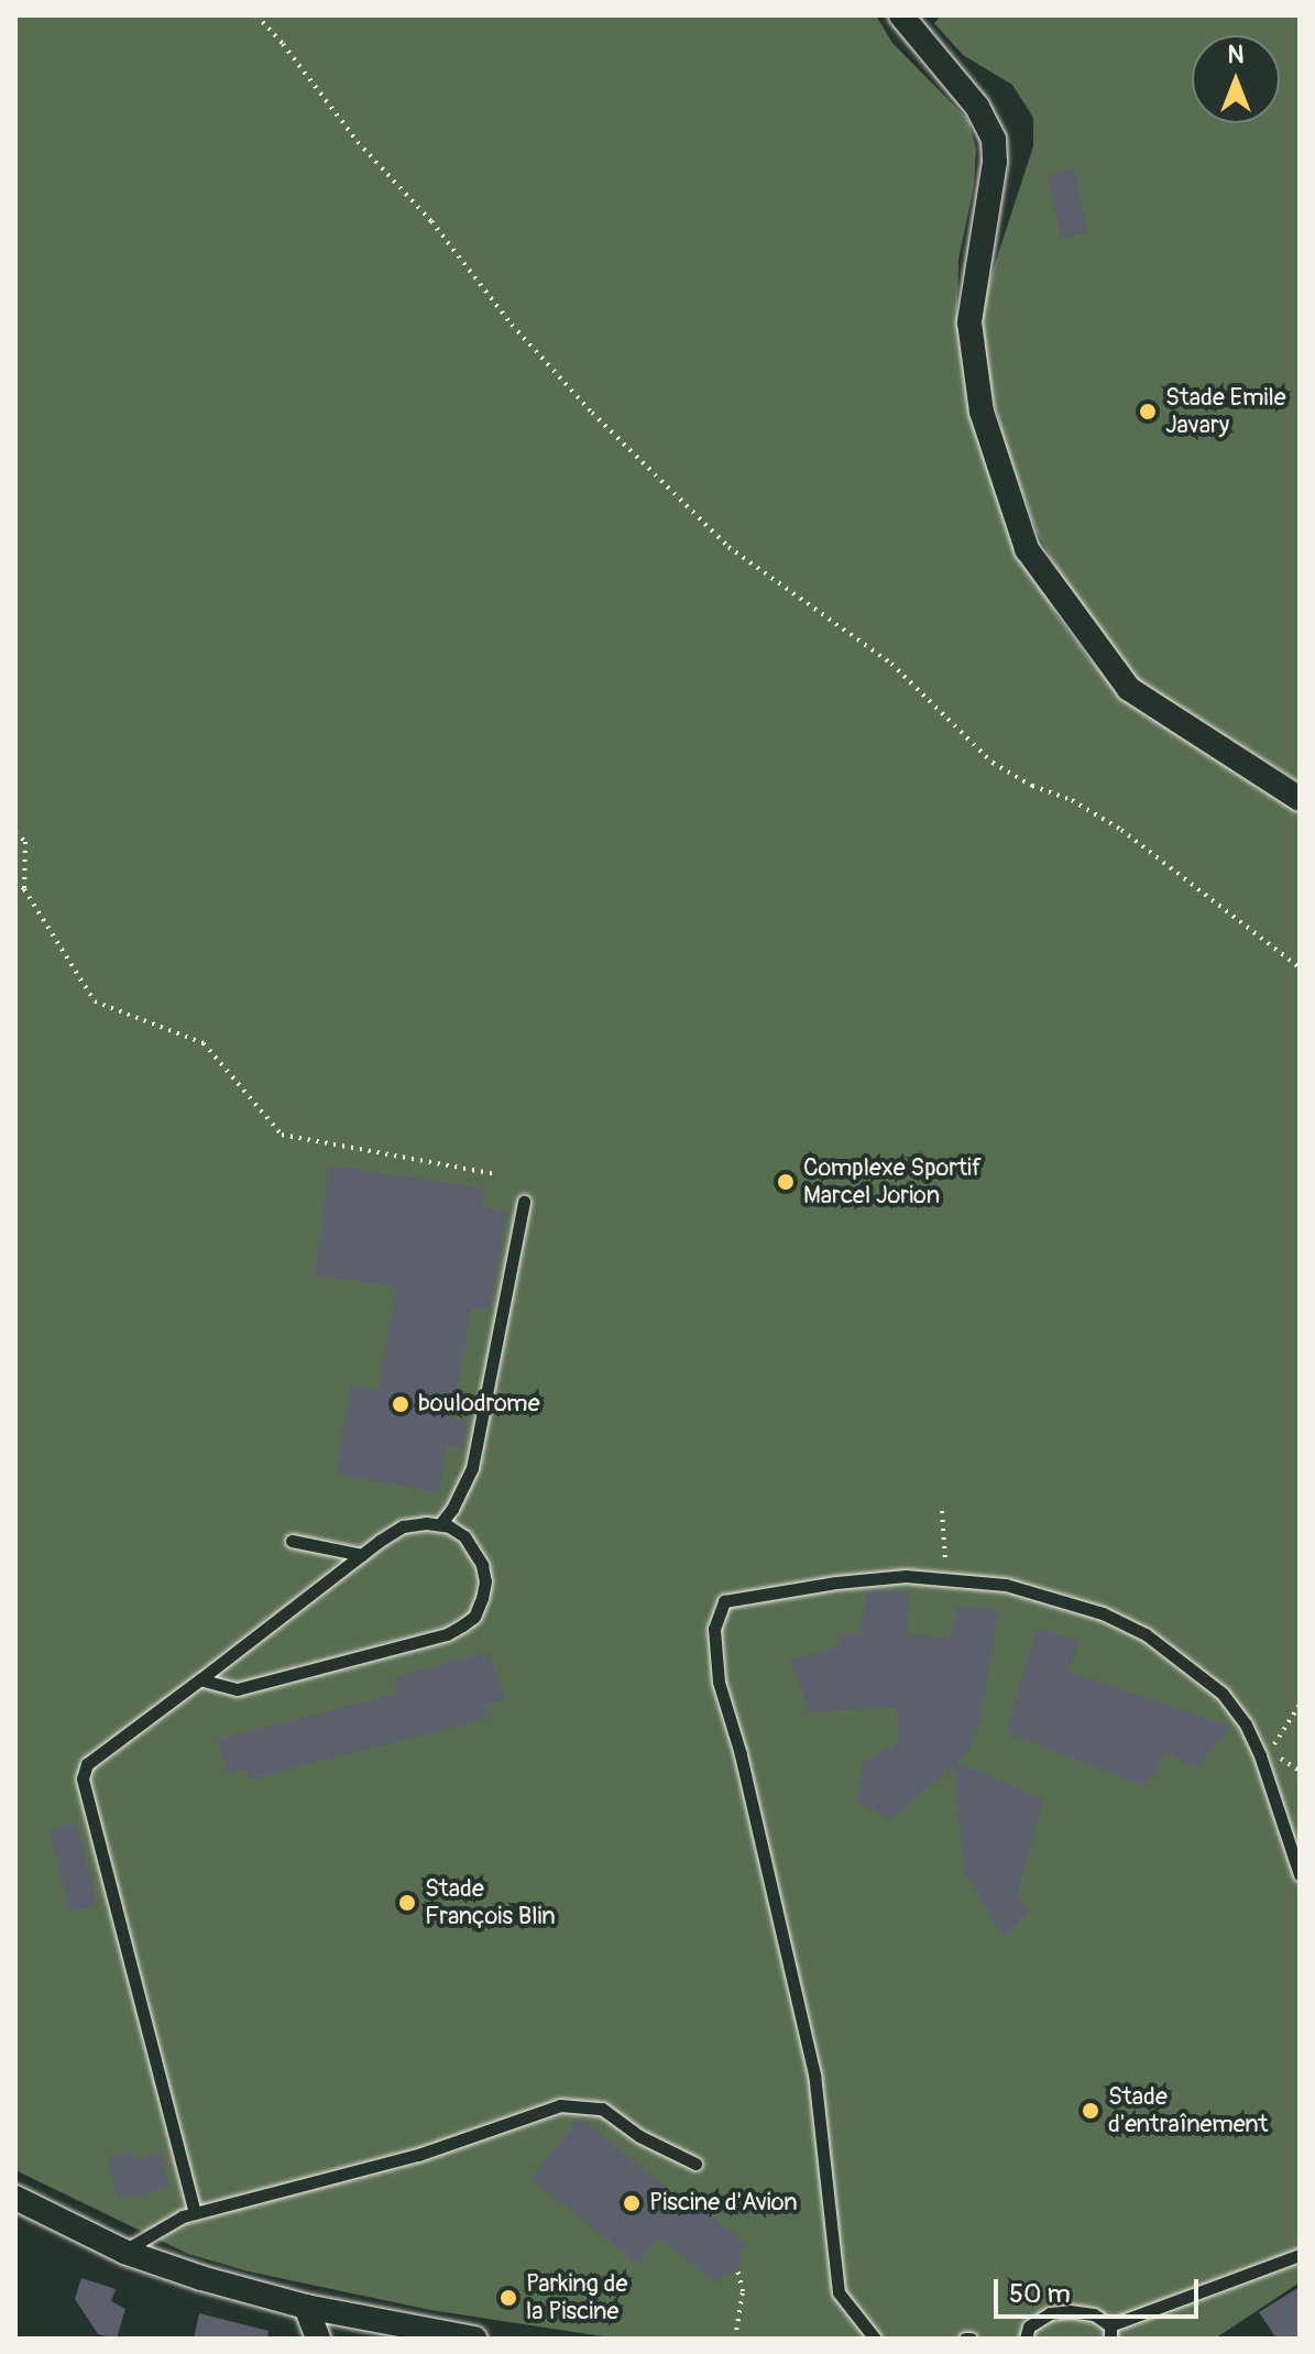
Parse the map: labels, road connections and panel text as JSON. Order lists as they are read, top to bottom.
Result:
{
  "places": [
    "Stade Emile Javary",
    "Complexe Sportif Marcel Jorion",
    "boulodrome",
    "Stade François Blin",
    "Stade d'entraînement",
    "Piscine d'Avion",
    "Parking de la Piscine"
  ],
  "scale_bar": "50 m",
  "north": "top"
}
